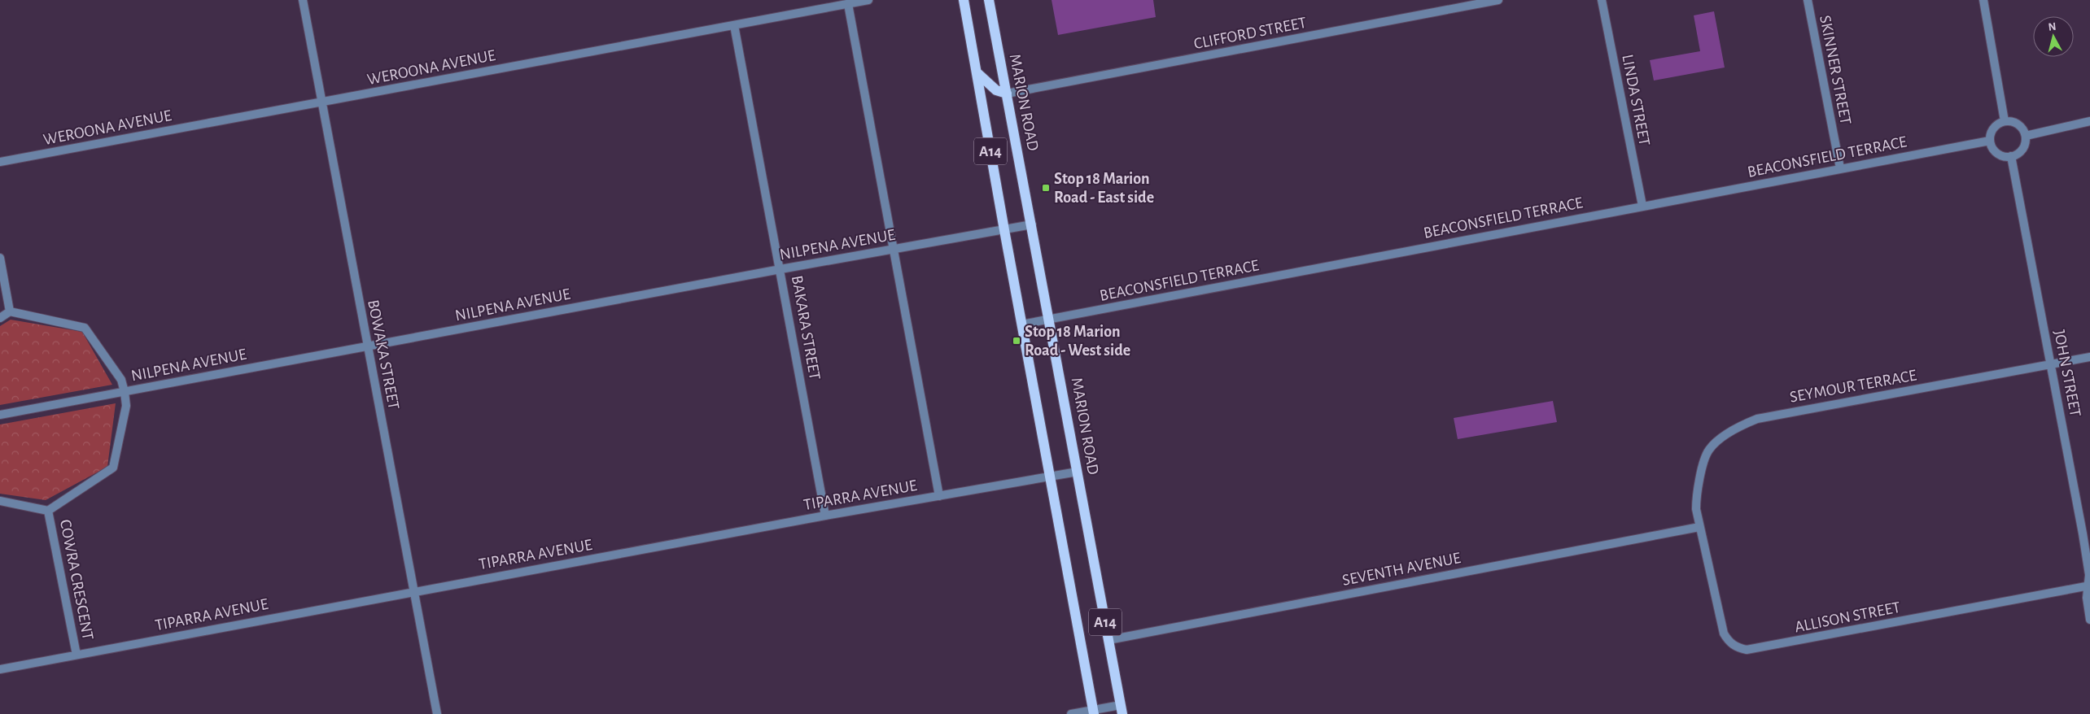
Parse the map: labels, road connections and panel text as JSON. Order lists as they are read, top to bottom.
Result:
{
  "streets": {
    "main road": ["MARION ROAD", "A14"],
    "street": [
      "CLIFFORD STREET",
      "WEROONA AVENUE",
      "SKINNER STREET",
      "LINDA STREET",
      "BEACONSFIELD TERRACE",
      "NILPENA AVENUE",
      "BAKARA STREET",
      "BOWAKA STREET",
      "JOHN STREET",
      "SEYMOUR TERRACE",
      "TIPARRA AVENUE",
      "SEVENTH AVENUE",
      "COWRA CRESCENT",
      "ALLISON STREET"
    ]
  },
  "crossings": [
    ["CLIFFORD STREET", "MARION ROAD"],
    ["WEROONA AVENUE", "BAKARA STREET"],
    ["WEROONA AVENUE", "BOWAKA STREET"],
    ["SKINNER STREET", "BEACONSFIELD TERRACE"],
    ["LINDA STREET", "BEACONSFIELD TERRACE"],
    ["MARION ROAD", "BEACONSFIELD TERRACE"],
    ["MARION ROAD", "NILPENA AVENUE"],
    ["MARION ROAD", "TIPARRA AVENUE"],
    ["MARION ROAD", "SEVENTH AVENUE"],
    ["A14", "BEACONSFIELD TERRACE"],
    ["A14", "NILPENA AVENUE"],
    ["A14", "TIPARRA AVENUE"],
    ["BEACONSFIELD TERRACE", "JOHN STREET"],
    ["NILPENA AVENUE", "BAKARA STREET"],
    ["NILPENA AVENUE", "BOWAKA STREET"],
    ["NILPENA AVENUE", "COWRA CRESCENT"],
    ["BAKARA STREET", "TIPARRA AVENUE"],
    ["BOWAKA STREET", "TIPARRA AVENUE"],
    ["JOHN STREET", "SEYMOUR TERRACE"],
    ["JOHN STREET", "ALLISON STREET"],
    ["SEYMOUR TERRACE", "SEVENTH AVENUE"],
    ["SEYMOUR TERRACE", "ALLISON STREET"],
    ["TIPARRA AVENUE", "COWRA CRESCENT"],
    ["SEVENTH AVENUE", "ALLISON STREET"]
  ],
  "places": {
    "transit": ["Stop 18 Marion Road - East side", "Stop 18 Marion Road - West side"]
  },
  "north": "top"
}
